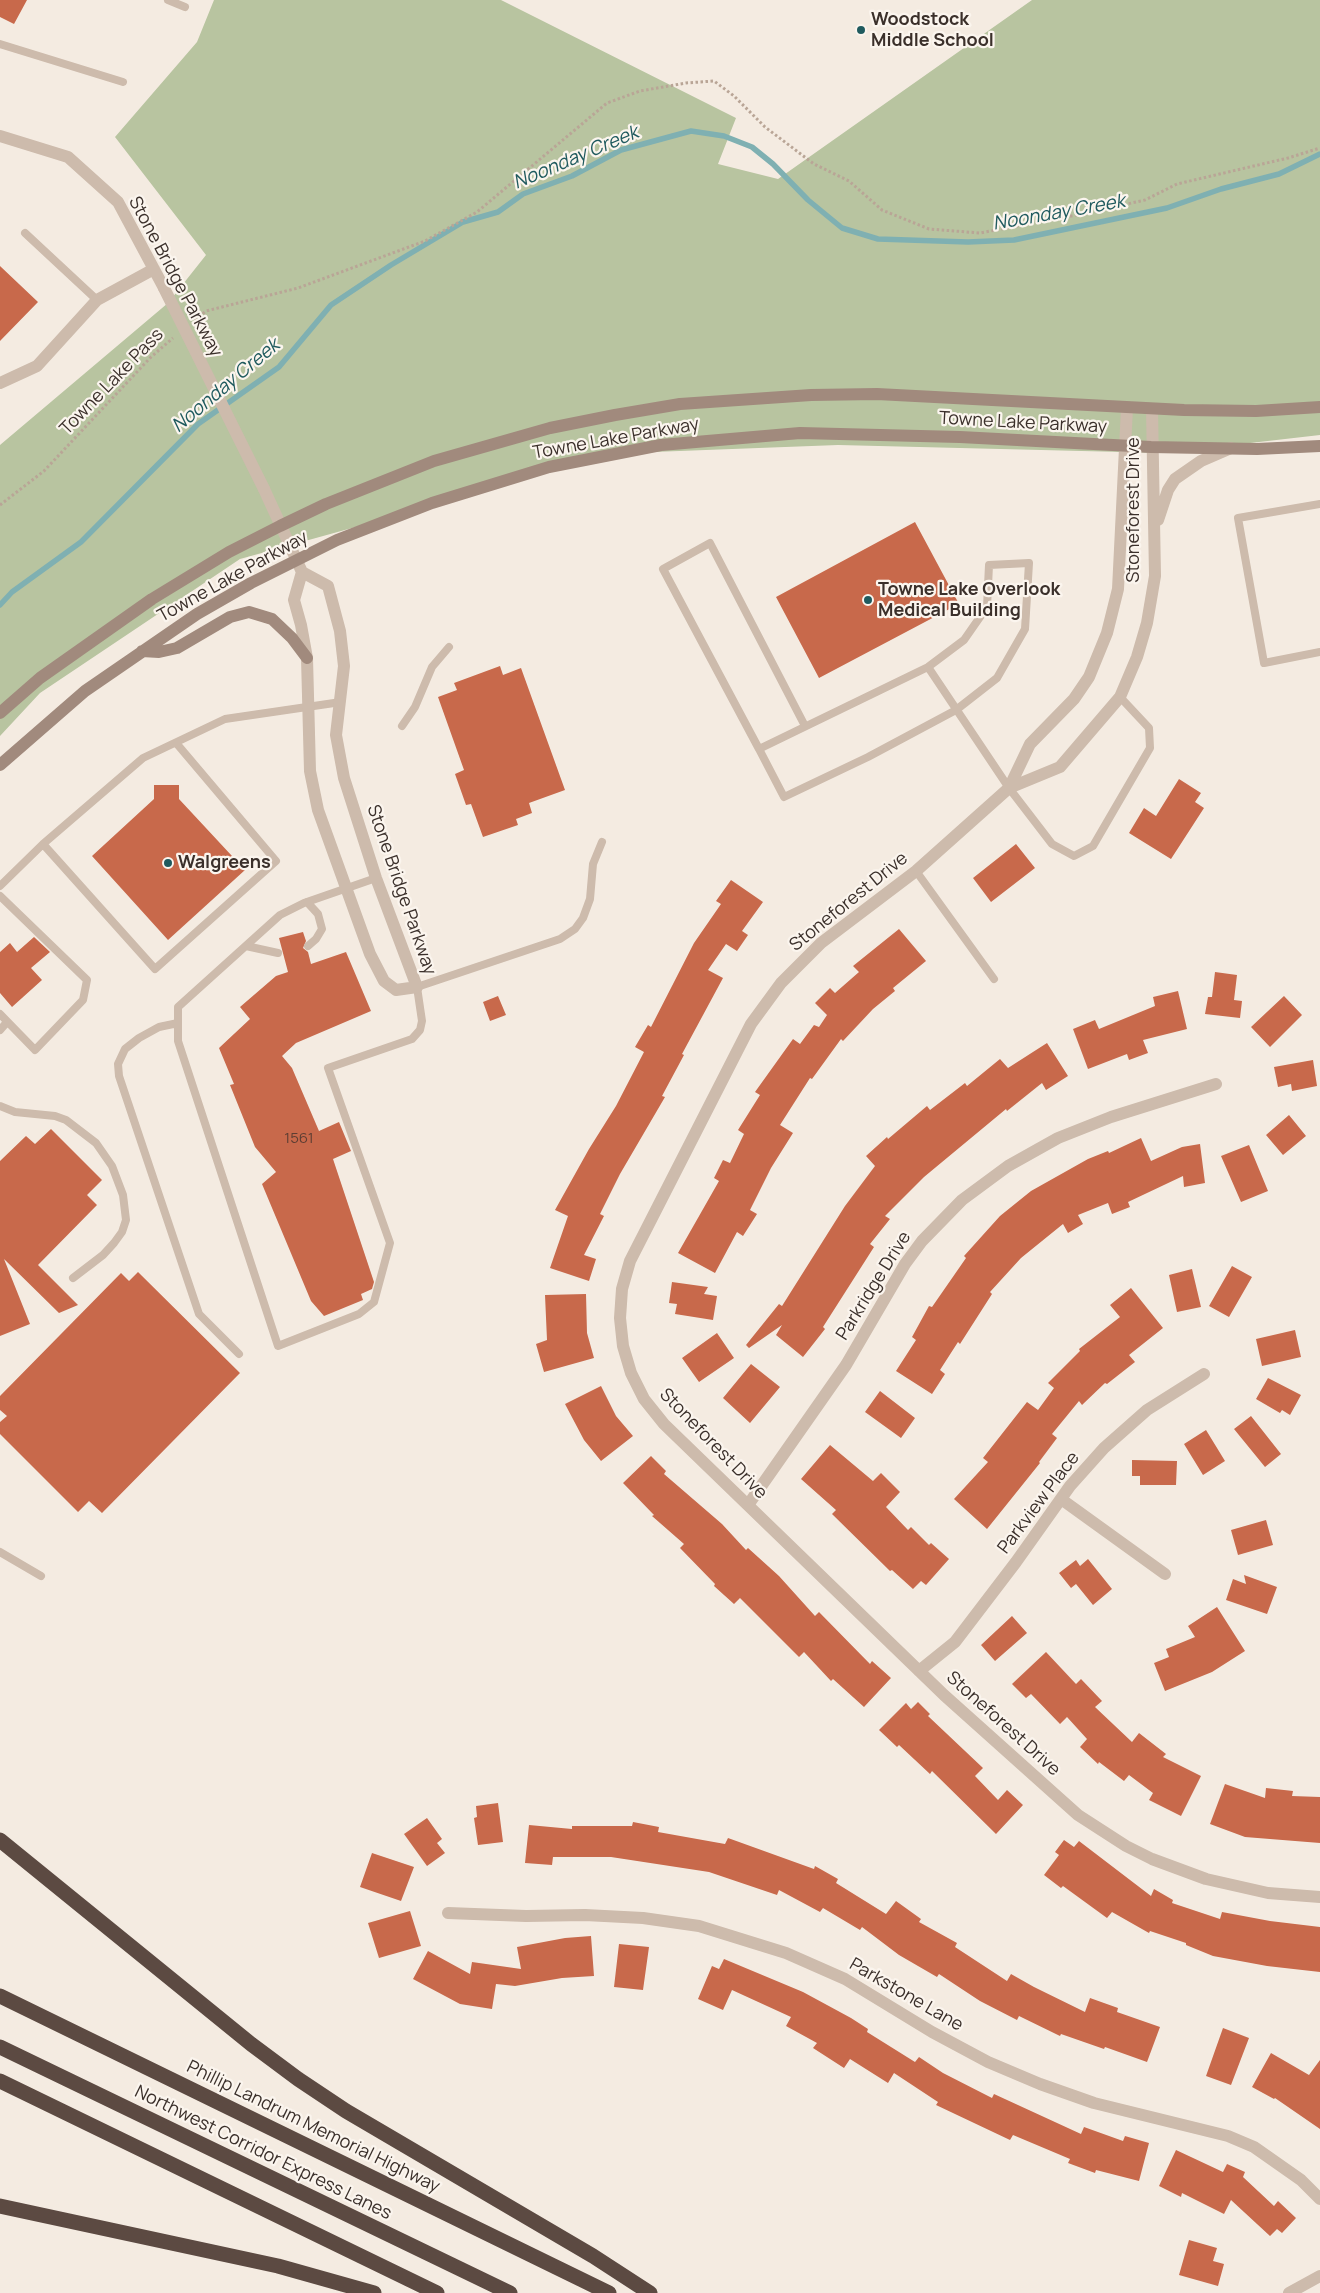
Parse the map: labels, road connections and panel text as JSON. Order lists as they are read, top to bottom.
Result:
{
  "streets": {
    "highway": ["Phillip Landrum Memorial Highway", "Northwest Corridor Express Lanes"],
    "main road": ["Towne Lake Parkway"],
    "street": [
      "Stone Bridge Parkway",
      "Stoneforest Drive",
      "Parkridge Drive",
      "Parkview Place",
      "Parkstone Lane"
    ],
    "path": ["Towne Lake Pass"]
  },
  "crossings": [
    ["Stone Bridge Parkway", "Towne Lake Parkway"],
    ["Towne Lake Parkway", "Stoneforest Drive"],
    ["Stoneforest Drive", "Parkridge Drive"],
    ["Stoneforest Drive", "Parkview Place"]
  ],
  "water": ["Noonday Creek"],
  "places": ["Woodstock Middle School", "Towne Lake Overlook Medical Building", "Walgreens"],
  "house_numbers": ["1561"]
}
